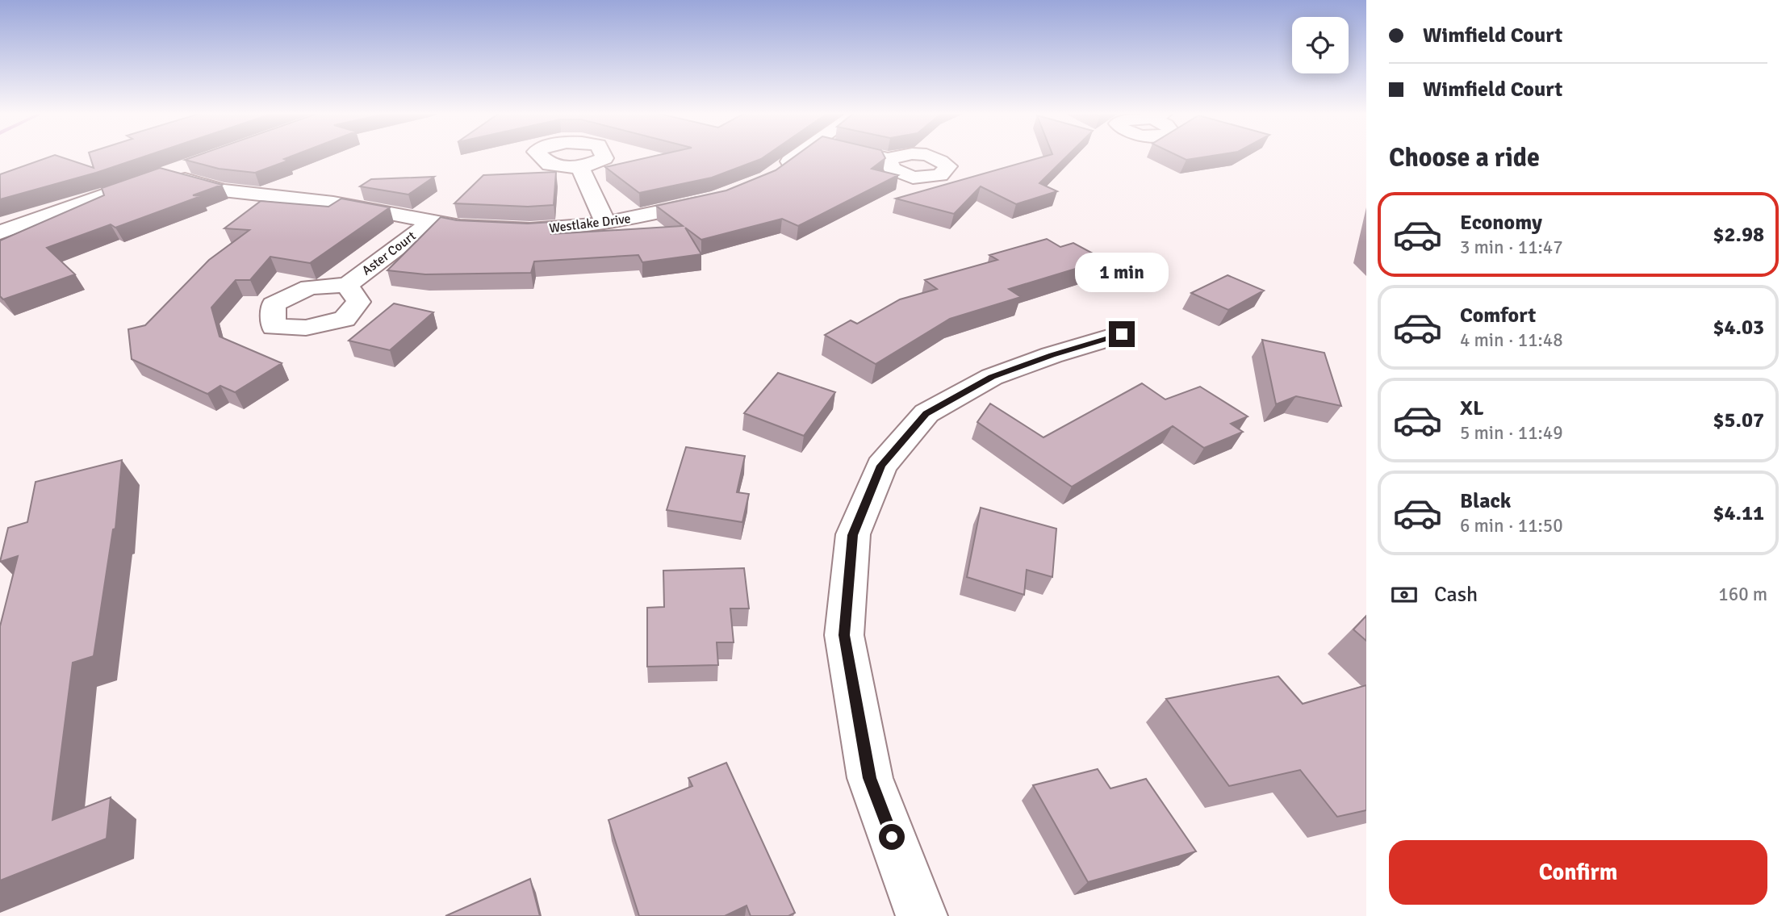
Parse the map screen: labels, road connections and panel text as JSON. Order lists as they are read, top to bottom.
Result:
{
  "streets": {
    "street": ["Westlake Drive", "Aster Court"]
  },
  "crossings": [
    ["Westlake Drive", "Aster Court"]
  ],
  "page": {
    "banner": ["Wimfield Court", "Wimfield Court"],
    "heading": "Choose a ride",
    "list": [
      {
        "name": "Economy",
        "note": "3 min · 11:47",
        "value": "$2.98"
      },
      {
        "name": "Comfort",
        "note": "4 min · 11:48",
        "value": "$4.03"
      },
      {
        "name": "XL",
        "note": "5 min · 11:49",
        "value": "$5.07"
      },
      {
        "name": "Black",
        "note": "6 min · 11:50",
        "value": "$4.11"
      }
    ],
    "bubble": "1 min",
    "pay": ["Cash", "160 m"],
    "buttons": "Confirm"
  }
}
